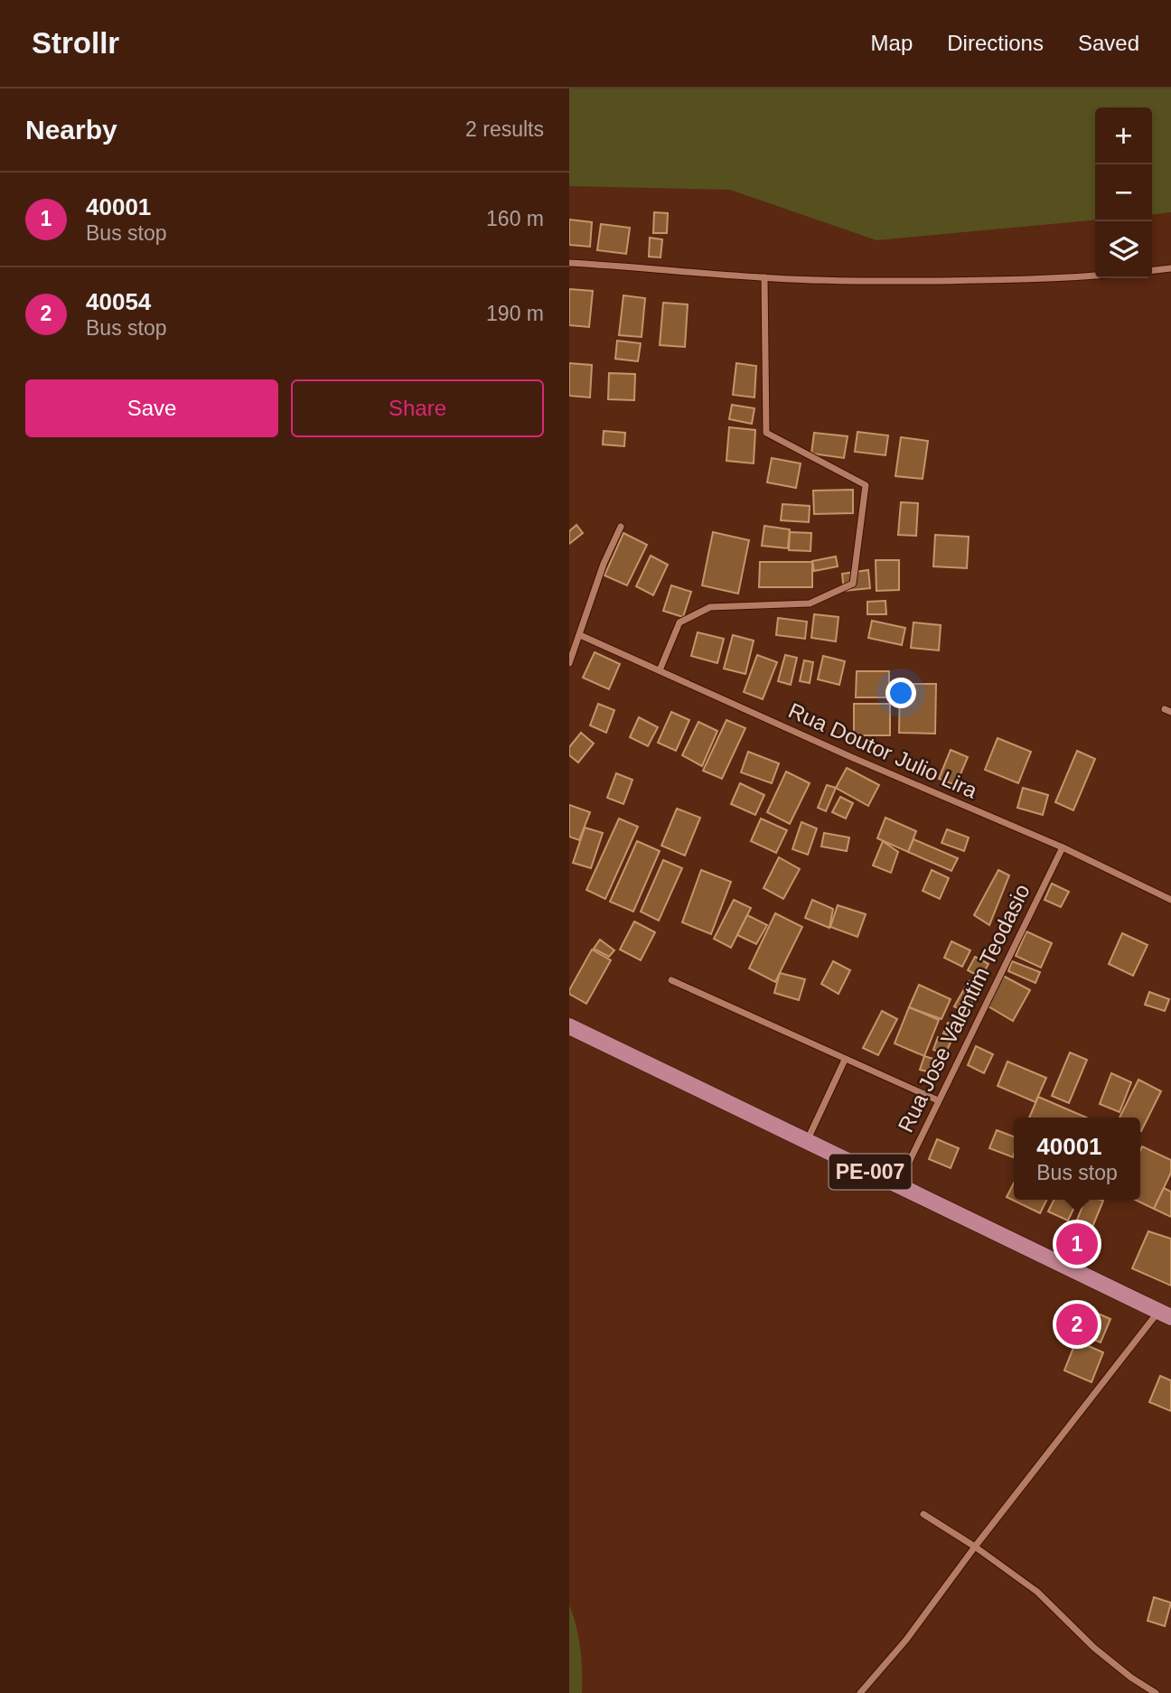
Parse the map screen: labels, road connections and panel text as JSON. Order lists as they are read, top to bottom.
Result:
{
  "streets": {
    "main road": ["PE-007"],
    "street": ["Rua Doutor Julio Lira", "Rua Jose Valentim Teodasio"]
  },
  "crossings": [
    ["Rua Doutor Julio Lira", "Rua Jose Valentim Teodasio"],
    ["Rua Jose Valentim Teodasio", "PE-007"]
  ],
  "page": {
    "header": "Strollr",
    "nav": ["Map", "Directions", "Saved"],
    "heading": ["Nearby", "2 results"],
    "map_buttons": ["+", "−"],
    "list": [
      {
        "mark": "1",
        "name": "40001",
        "note": "Bus stop",
        "value": "160 m"
      },
      {
        "mark": "2",
        "name": "40054",
        "note": "Bus stop",
        "value": "190 m"
      }
    ],
    "buttons": ["Save", "Share"],
    "popup": ["40001", "Bus stop"],
    "pins": ["1", "2"]
  }
}
